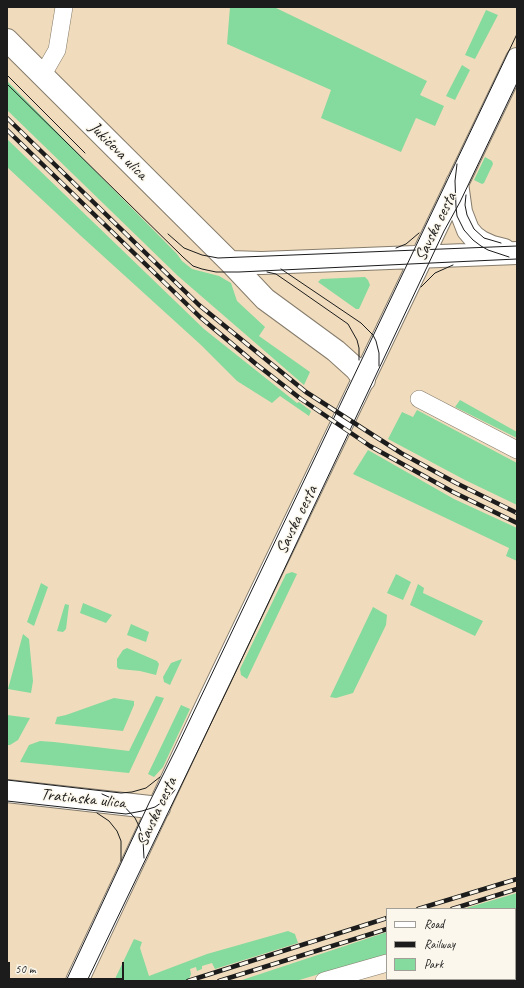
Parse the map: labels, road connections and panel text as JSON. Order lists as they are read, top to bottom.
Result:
{
  "streets": {
    "main road": ["Jukićeva ulica", "Savska cesta", "Tratinska ulica"]
  },
  "crossings": [
    ["Jukićeva ulica", "Savska cesta"],
    ["Savska cesta", "Tratinska ulica"]
  ],
  "legend": ["Road", "Railway", "Park"],
  "scale_bar": "50 m"
}
